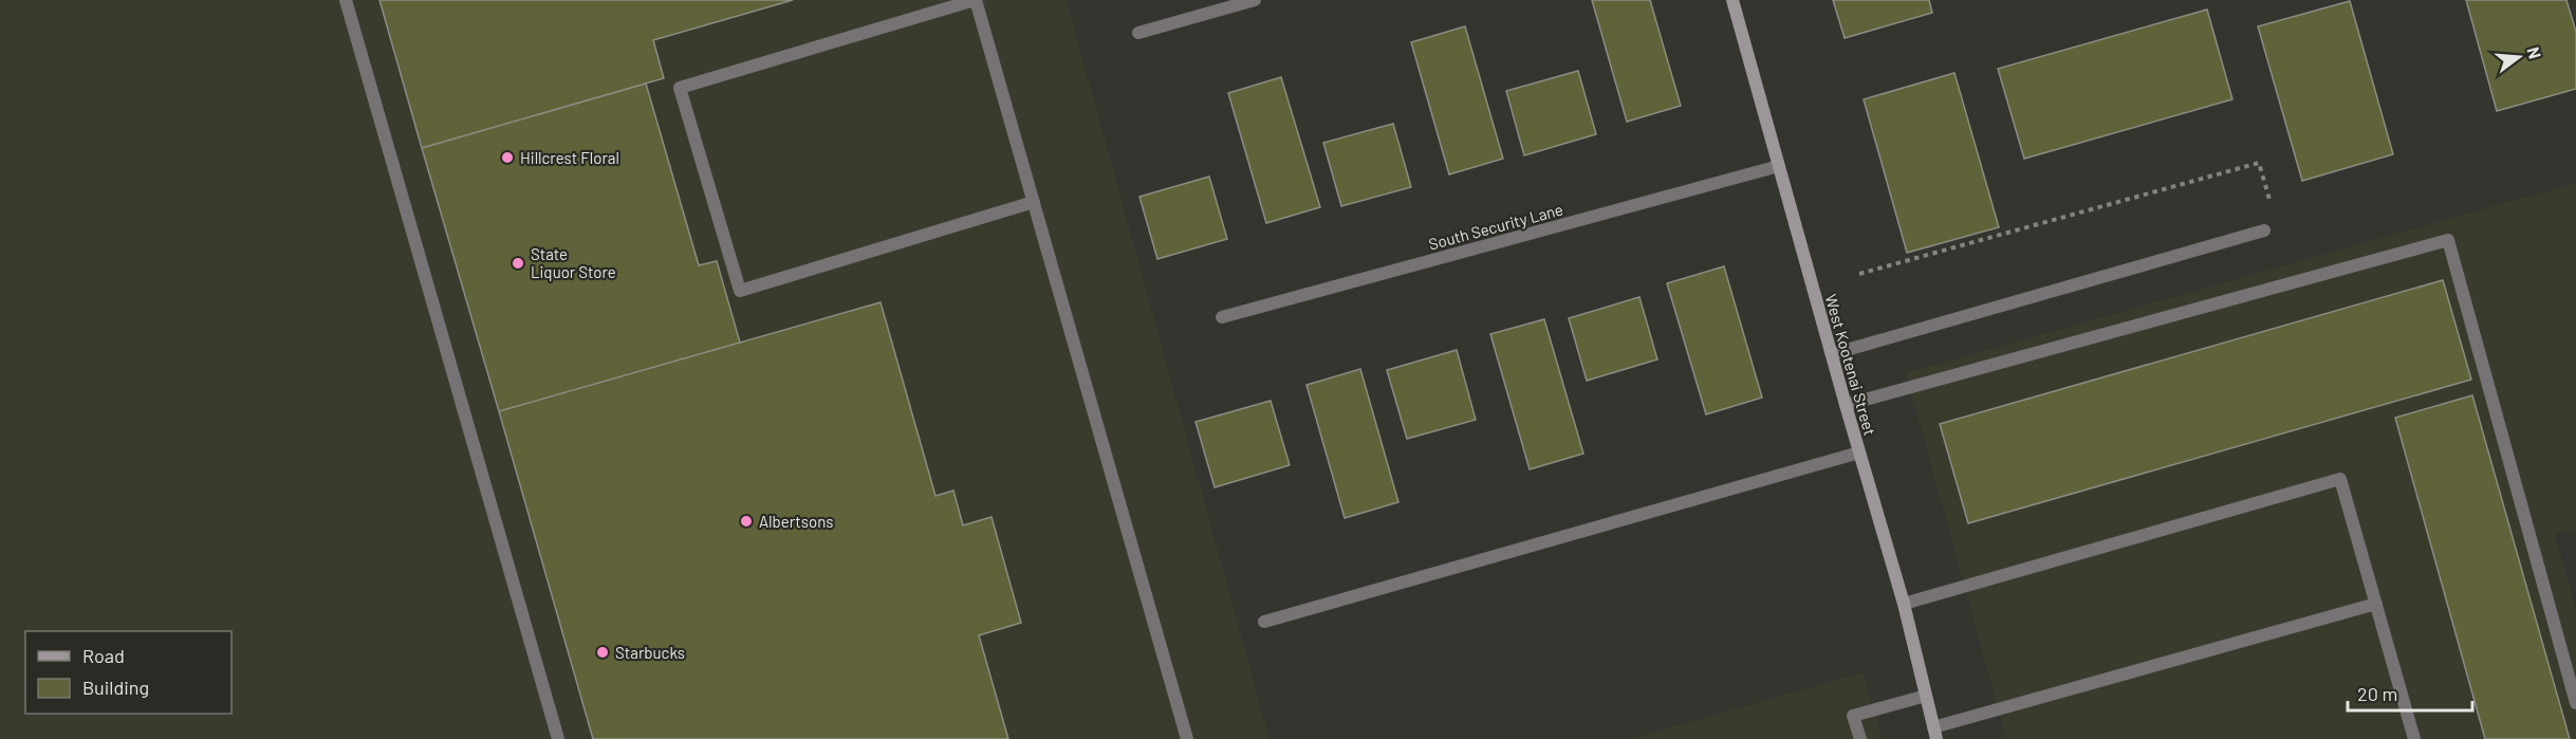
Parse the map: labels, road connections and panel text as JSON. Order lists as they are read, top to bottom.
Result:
{
  "streets": {
    "street": ["South Security Lane", "West Kootenai Street"]
  },
  "crossings": [
    ["South Security Lane", "West Kootenai Street"]
  ],
  "places": [
    "Hillcrest Floral",
    "State Liquor Store",
    "Albertsons",
    "Starbucks"
  ],
  "legend": ["Road", "Building"],
  "scale_bar": "20 m",
  "north": "right"
}
